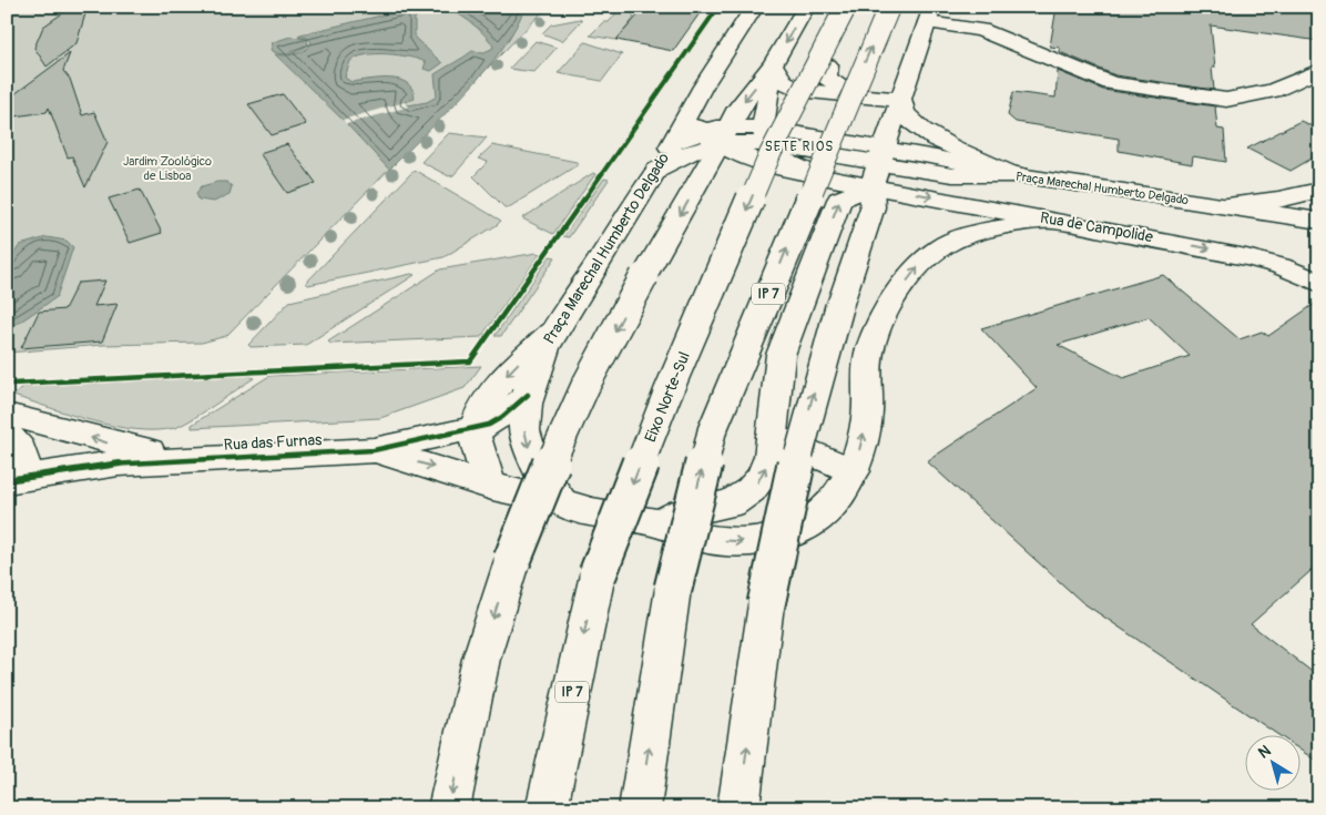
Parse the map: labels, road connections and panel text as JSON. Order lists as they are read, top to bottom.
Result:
{
  "streets": {
    "main road": [
      "Praça Marechal Humberto Delgado",
      "Rua de Campolide",
      "IP 7",
      "Eixo Norte-Sul",
      "Rua das Furnas"
    ]
  },
  "crossings": [
    ["Praça Marechal Humberto Delgado", "Rua de Campolide"],
    ["Praça Marechal Humberto Delgado", "Rua das Furnas"],
    ["Rua de Campolide", "Rua das Furnas"]
  ],
  "districts": ["SETE RIOS"],
  "parks": ["Jardim Zoológico de Lisboa"],
  "north": "top left"
}
